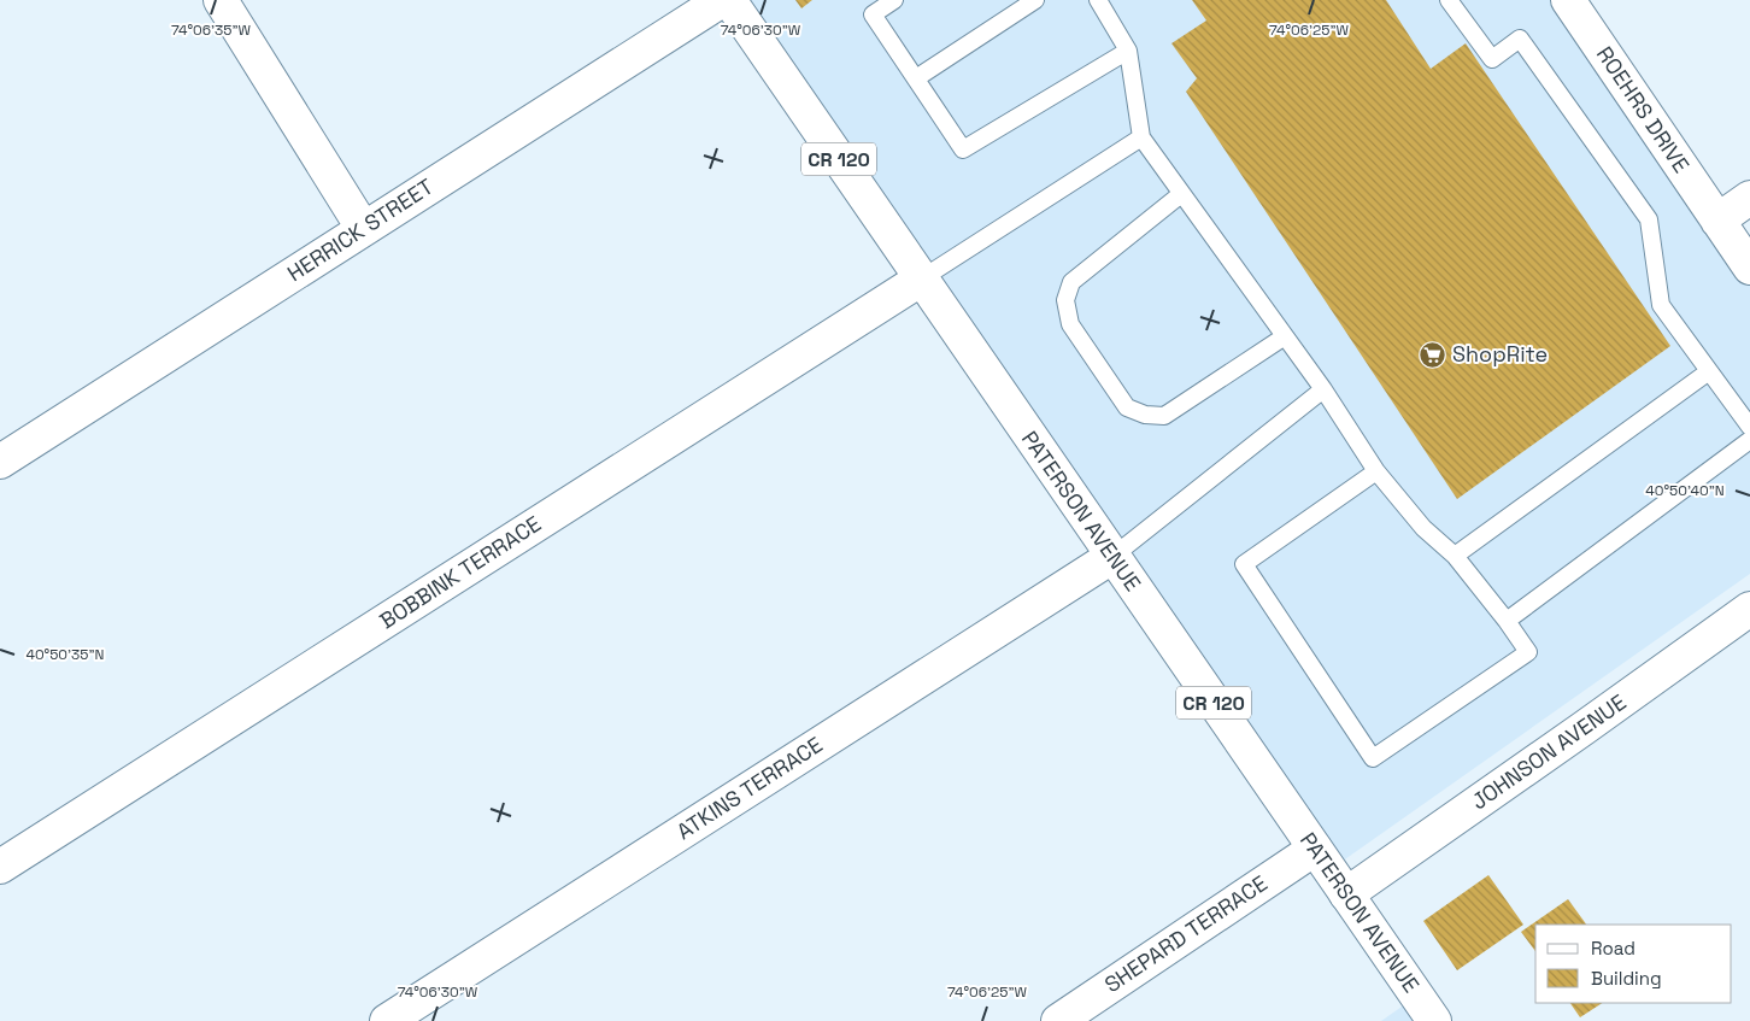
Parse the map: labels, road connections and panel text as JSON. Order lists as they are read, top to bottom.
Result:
{
  "streets": {
    "street": [
      "ROEHRS DRIVE",
      "CR 120",
      "HERRICK STREET",
      "PATERSON AVENUE",
      "BOBBINK TERRACE",
      "JOHNSON AVENUE",
      "ATKINS TERRACE",
      "SHEPARD TERRACE"
    ]
  },
  "crossings": [
    ["PATERSON AVENUE", "BOBBINK TERRACE"],
    ["PATERSON AVENUE", "JOHNSON AVENUE"],
    ["PATERSON AVENUE", "ATKINS TERRACE"],
    ["PATERSON AVENUE", "SHEPARD TERRACE"]
  ],
  "places": {
    "supermarket": ["ShopRite"]
  },
  "legend": ["Road", "Building"],
  "coordinates": [
    "74°06'35\"W",
    "74°06'30\"W",
    "74°06'25\"W",
    "40°50'40\"N",
    "40°50'35\"N"
  ]
}
